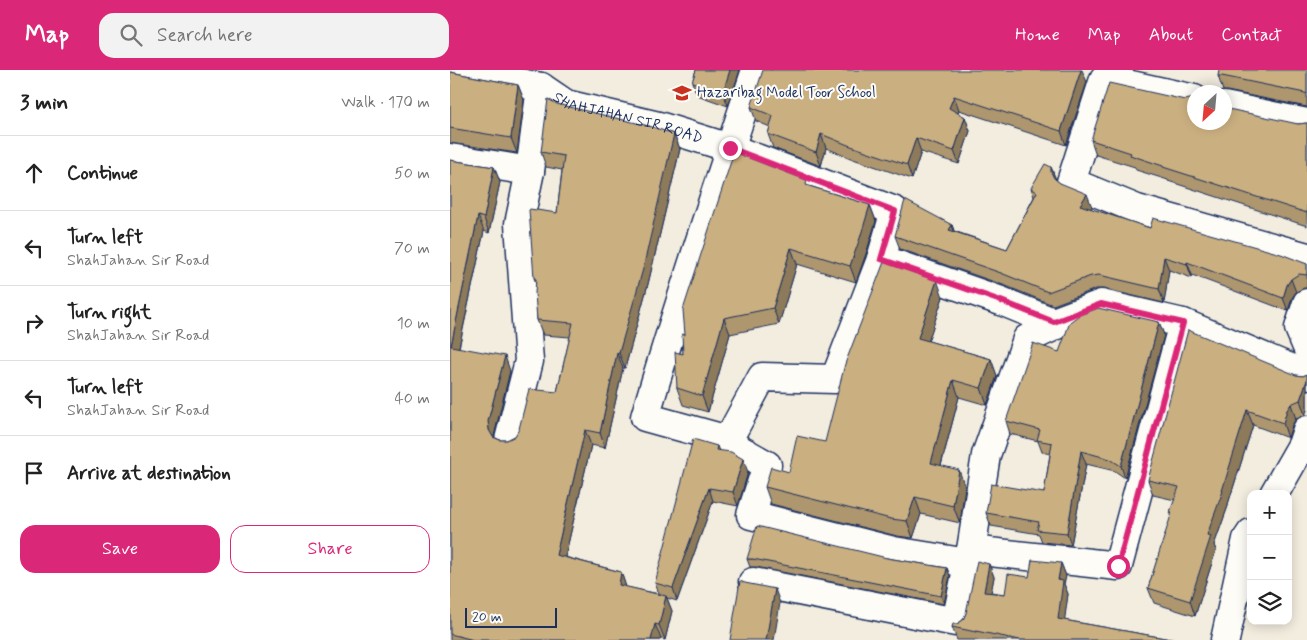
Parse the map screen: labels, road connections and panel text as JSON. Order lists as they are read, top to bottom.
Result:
{
  "streets": {
    "street": ["SHAHJAHAN SIR ROAD"]
  },
  "places": {
    "school or university": ["Hazaribag Model Toor School"]
  },
  "scale_bar": "20 m",
  "north": "bottom left",
  "page": {
    "header": "Map",
    "search": "Search here",
    "nav": [
      "Home",
      "Map",
      "About",
      "Contact"
    ],
    "heading": ["3 min", "Walk · 170 m"],
    "list": [
      ["Continue", "50 m"],
      ["Turn left", "ShahJahan Sir Road", "70 m"],
      ["Turn right", "ShahJahan Sir Road", "10 m"],
      ["Turn left", "ShahJahan Sir Road", "40 m"],
      "Arrive at destination"
    ],
    "map_buttons": ["+", "−"],
    "buttons": ["Save", "Share"],
    "scale": "20 m"
  }
}
